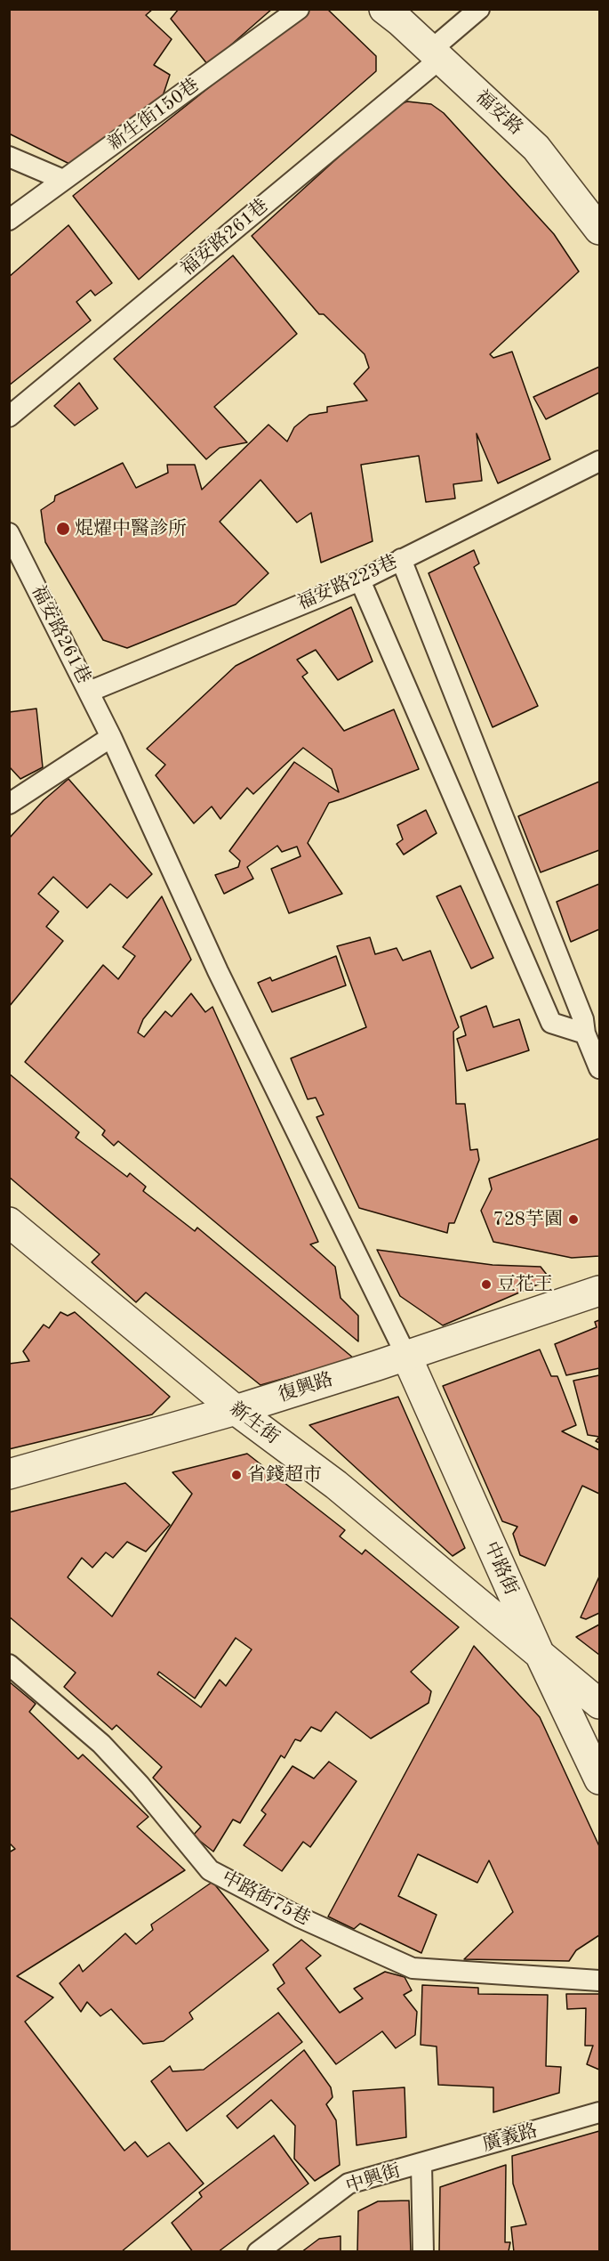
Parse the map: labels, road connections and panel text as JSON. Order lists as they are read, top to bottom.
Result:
{
  "streets": {
    "street": [
      "福安路",
      "復興路",
      "新生街",
      "中路街"
    ],
    "lane": [
      "新生街150巷",
      "福安路261巷",
      "福安路223巷",
      "中路街75巷",
      "廣義路",
      "中興街"
    ]
  },
  "crossings": [
    ["福安路", "福安路261巷"],
    ["福安路261巷", "福安路223巷"],
    ["福安路261巷", "復興路"],
    ["福安路261巷", "中路街"],
    ["復興路", "新生街"],
    ["復興路", "中路街"],
    ["新生街", "中路街"],
    ["廣義路", "中興街"]
  ],
  "places": [
    "焜燿中醫診所",
    "728芋園",
    "豆花王",
    "省錢超市"
  ]
}
